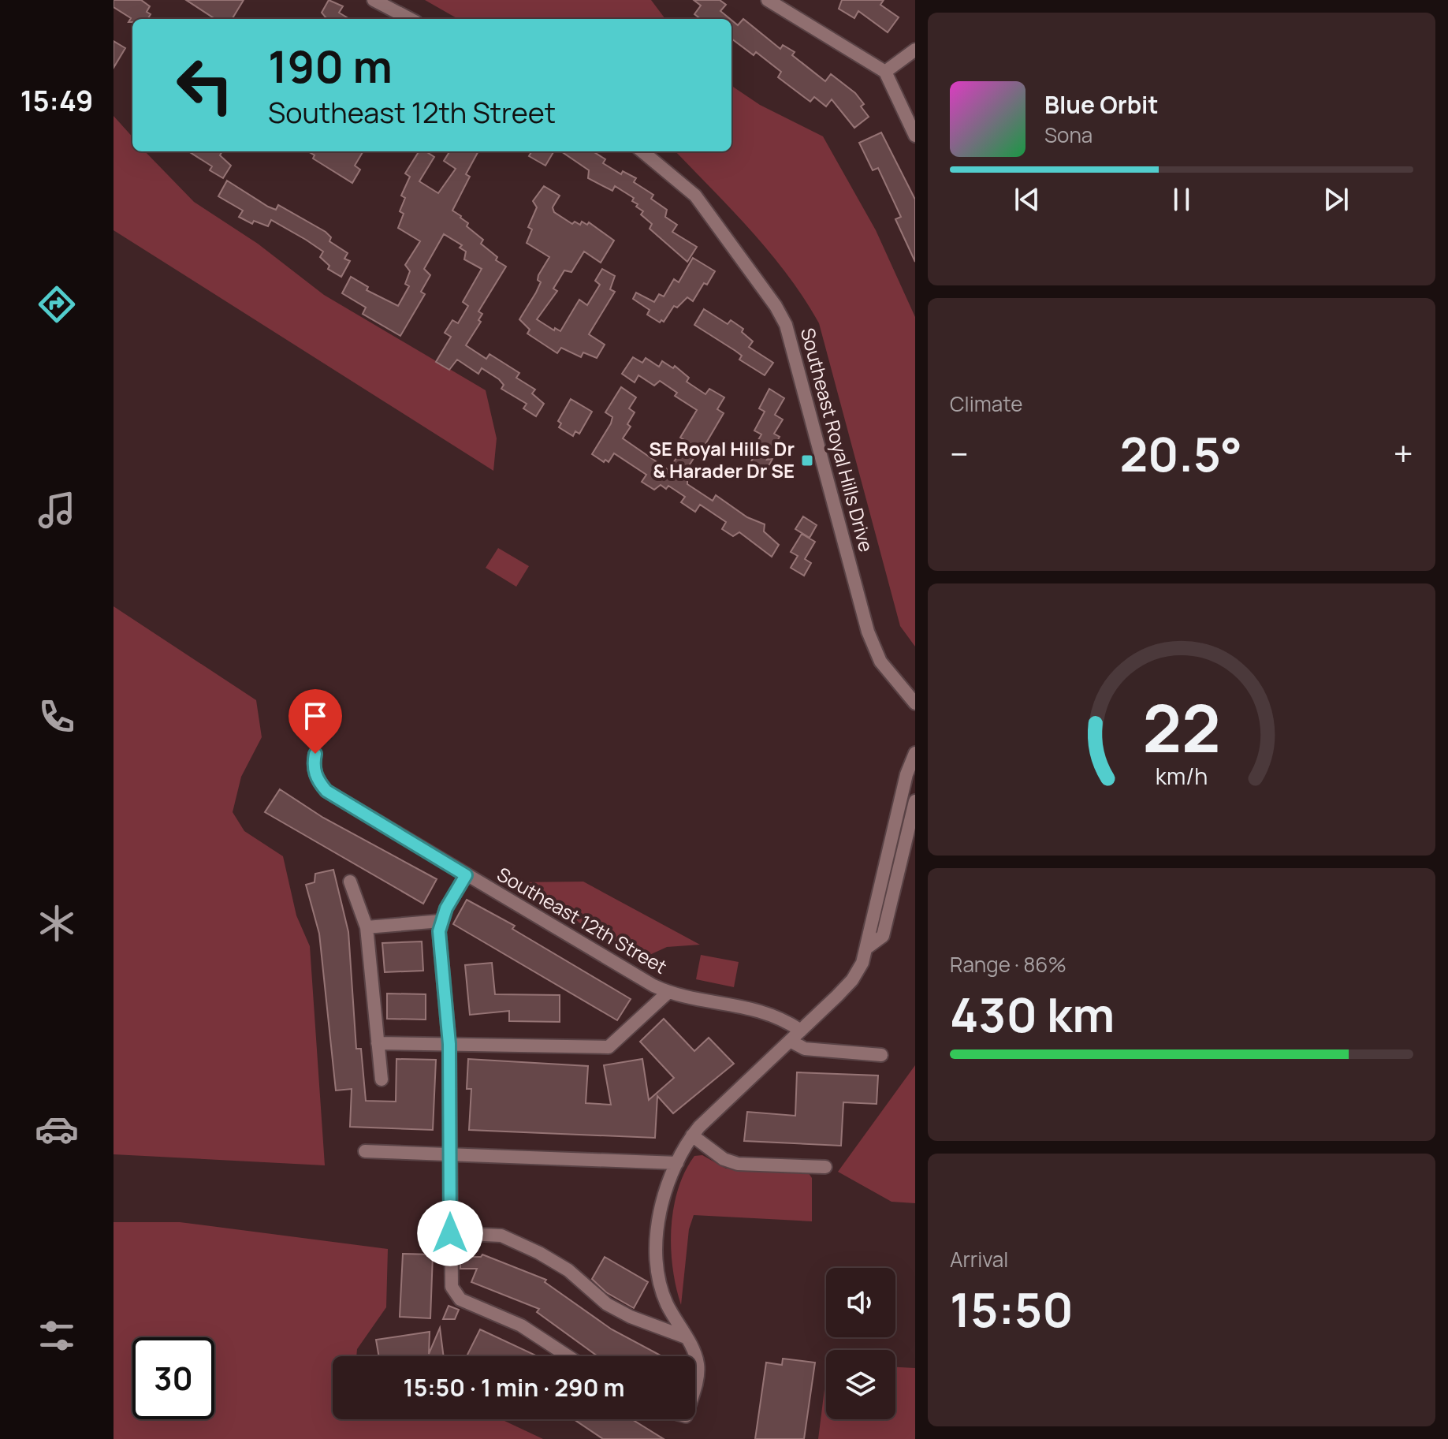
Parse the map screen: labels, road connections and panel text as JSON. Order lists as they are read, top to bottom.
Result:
{
  "streets": {
    "street": ["Southeast Royal Hills Drive", "Southeast 12th Street"]
  },
  "places": {
    "transit": ["SE Royal Hills Dr & Harader Dr SE"]
  },
  "page": {
    "tabs": "15:49",
    "turn": ["190 m", "Southeast 12th Street"],
    "song": ["Blue Orbit", "Sona"],
    "tile": [
      "Climate",
      ["Range · 86%", "430 km"],
      ["Arrival", "15:50"]
    ],
    "heat": ["−", "20.5°", "+"],
    "limit": "30",
    "trip": "15:50 · 1 min · 290 m",
    "gauge": ["22", "km/h"]
  }
}
